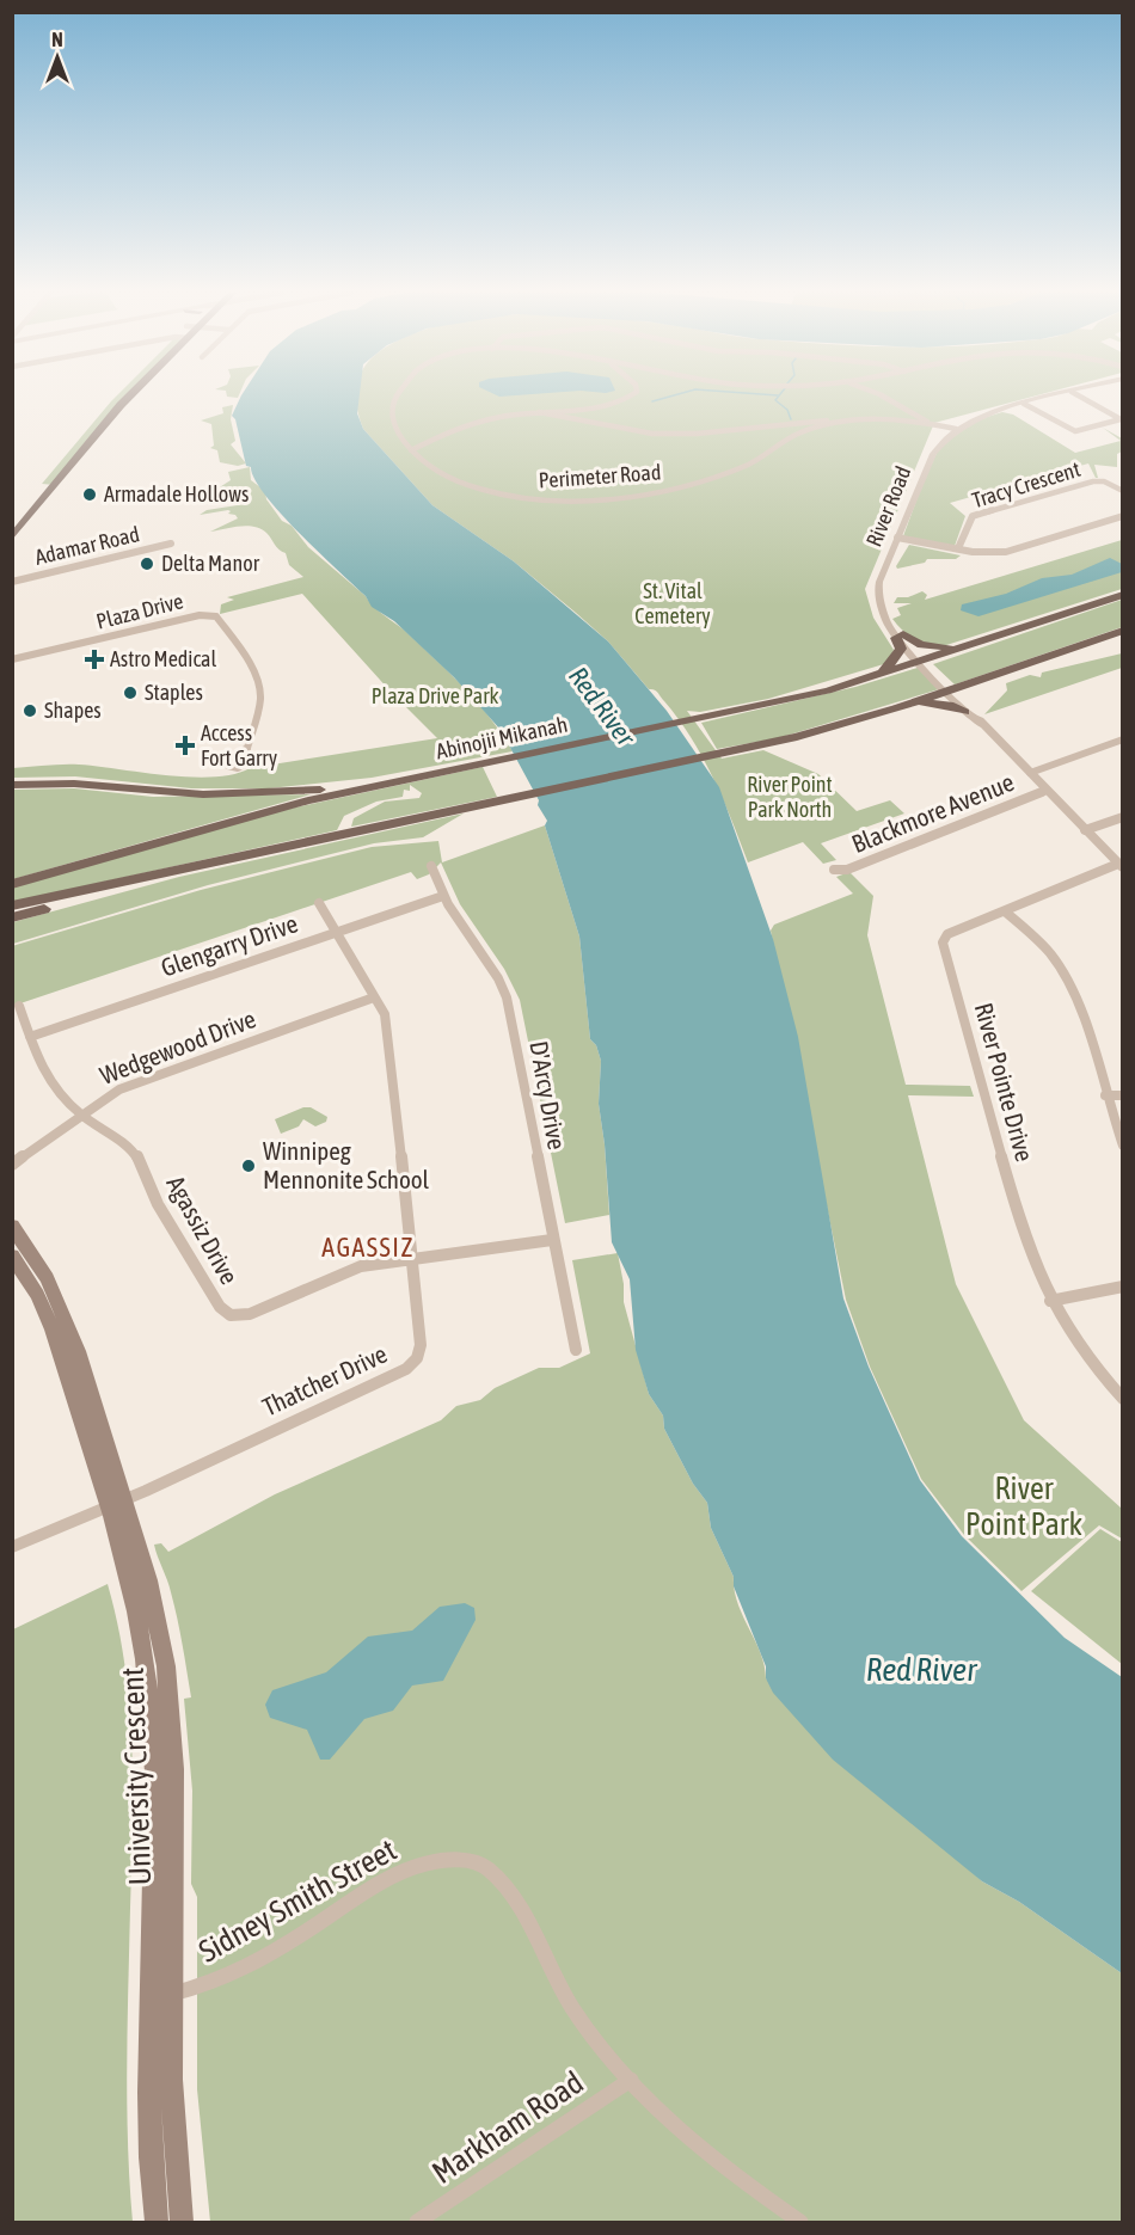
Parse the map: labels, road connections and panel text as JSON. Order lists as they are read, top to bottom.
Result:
{
  "streets": {
    "main road": ["Abinojii Mikanah", "University Crescent"],
    "street": [
      "Perimeter Road",
      "Tracy Crescent",
      "River Road",
      "Adamar Road",
      "Plaza Drive",
      "Blackmore Avenue",
      "Glengarry Drive",
      "Wedgewood Drive",
      "River Pointe Drive",
      "D'Arcy Drive",
      "Agassiz Drive",
      "Thatcher Drive",
      "Sidney Smith Street",
      "Markham Road"
    ]
  },
  "crossings": [
    ["Perimeter Road", "River Road"],
    ["River Road", "Abinojii Mikanah"],
    ["River Road", "Blackmore Avenue"],
    ["River Road", "River Pointe Drive"],
    ["Glengarry Drive", "D'Arcy Drive"],
    ["Glengarry Drive", "Agassiz Drive"],
    ["Glengarry Drive", "Thatcher Drive"],
    ["Wedgewood Drive", "Agassiz Drive"],
    ["Wedgewood Drive", "Thatcher Drive"],
    ["D'Arcy Drive", "Agassiz Drive"],
    ["Agassiz Drive", "Thatcher Drive"],
    ["Thatcher Drive", "University Crescent"],
    ["University Crescent", "Sidney Smith Street"],
    ["Sidney Smith Street", "Markham Road"]
  ],
  "districts": ["AGASSIZ"],
  "water": ["Red River"],
  "parks": [
    "St. Vital Cemetery",
    "Plaza Drive Park",
    "River Point Park North",
    "River Point Park"
  ],
  "places": {
    "other": [
      "Armadale Hollows",
      "Delta Manor",
      "Staples",
      "Shapes",
      "Winnipeg Mennonite School"
    ],
    "health": ["Astro Medical", "Access Fort Garry"]
  },
  "north": "top"
}
